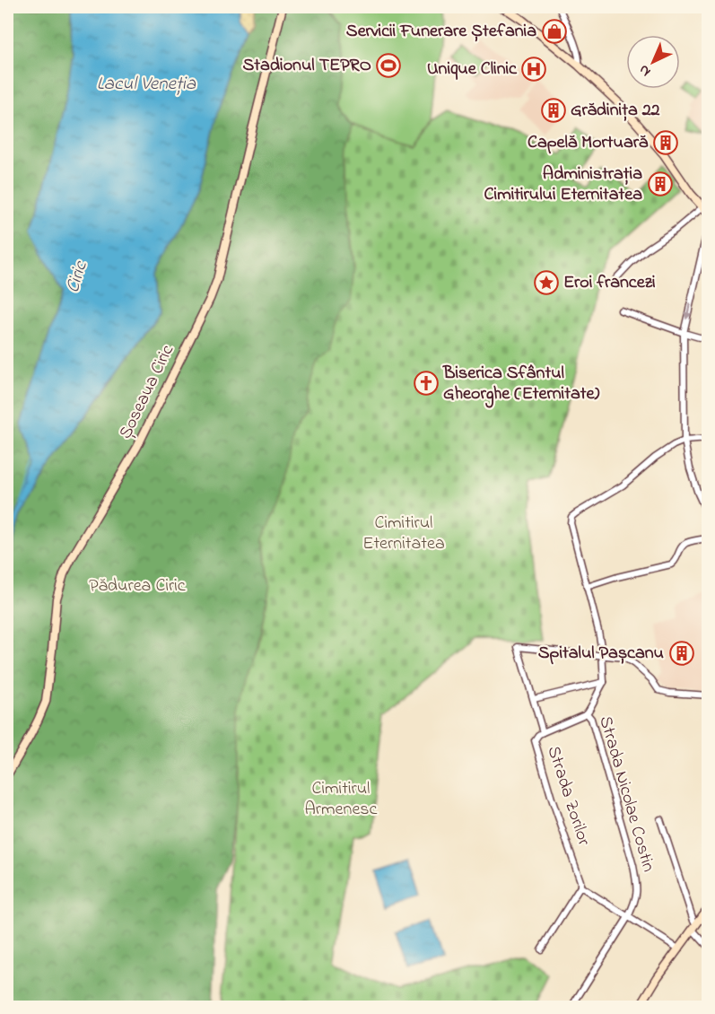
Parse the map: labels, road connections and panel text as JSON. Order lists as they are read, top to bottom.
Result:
{
  "streets": {
    "street": ["Șoseaua Ciric", "Strada Nicolae Costin", "Strada Zorilor"]
  },
  "water": ["Lacul Veneția", "Ciric"],
  "parks": ["Cimitirul Eternitatea", "Pădurea Ciric", "Cimitirul Armenesc"],
  "places": {
    "shop": ["Servicii Funerare Ștefania"],
    "sports": ["Stadionul TEPRO"],
    "hospital": ["Unique Clinic"],
    "building": [
      "Grădinița 22",
      "Capelă Mortuară",
      "Administrația Cimitirului Eternitatea",
      "Spitalul Pașcanu"
    ],
    "place": ["Eroi francezi"],
    "church": ["Biserica Sfântul Gheorghe (Eternitate)"]
  },
  "north": "bottom left"
}
